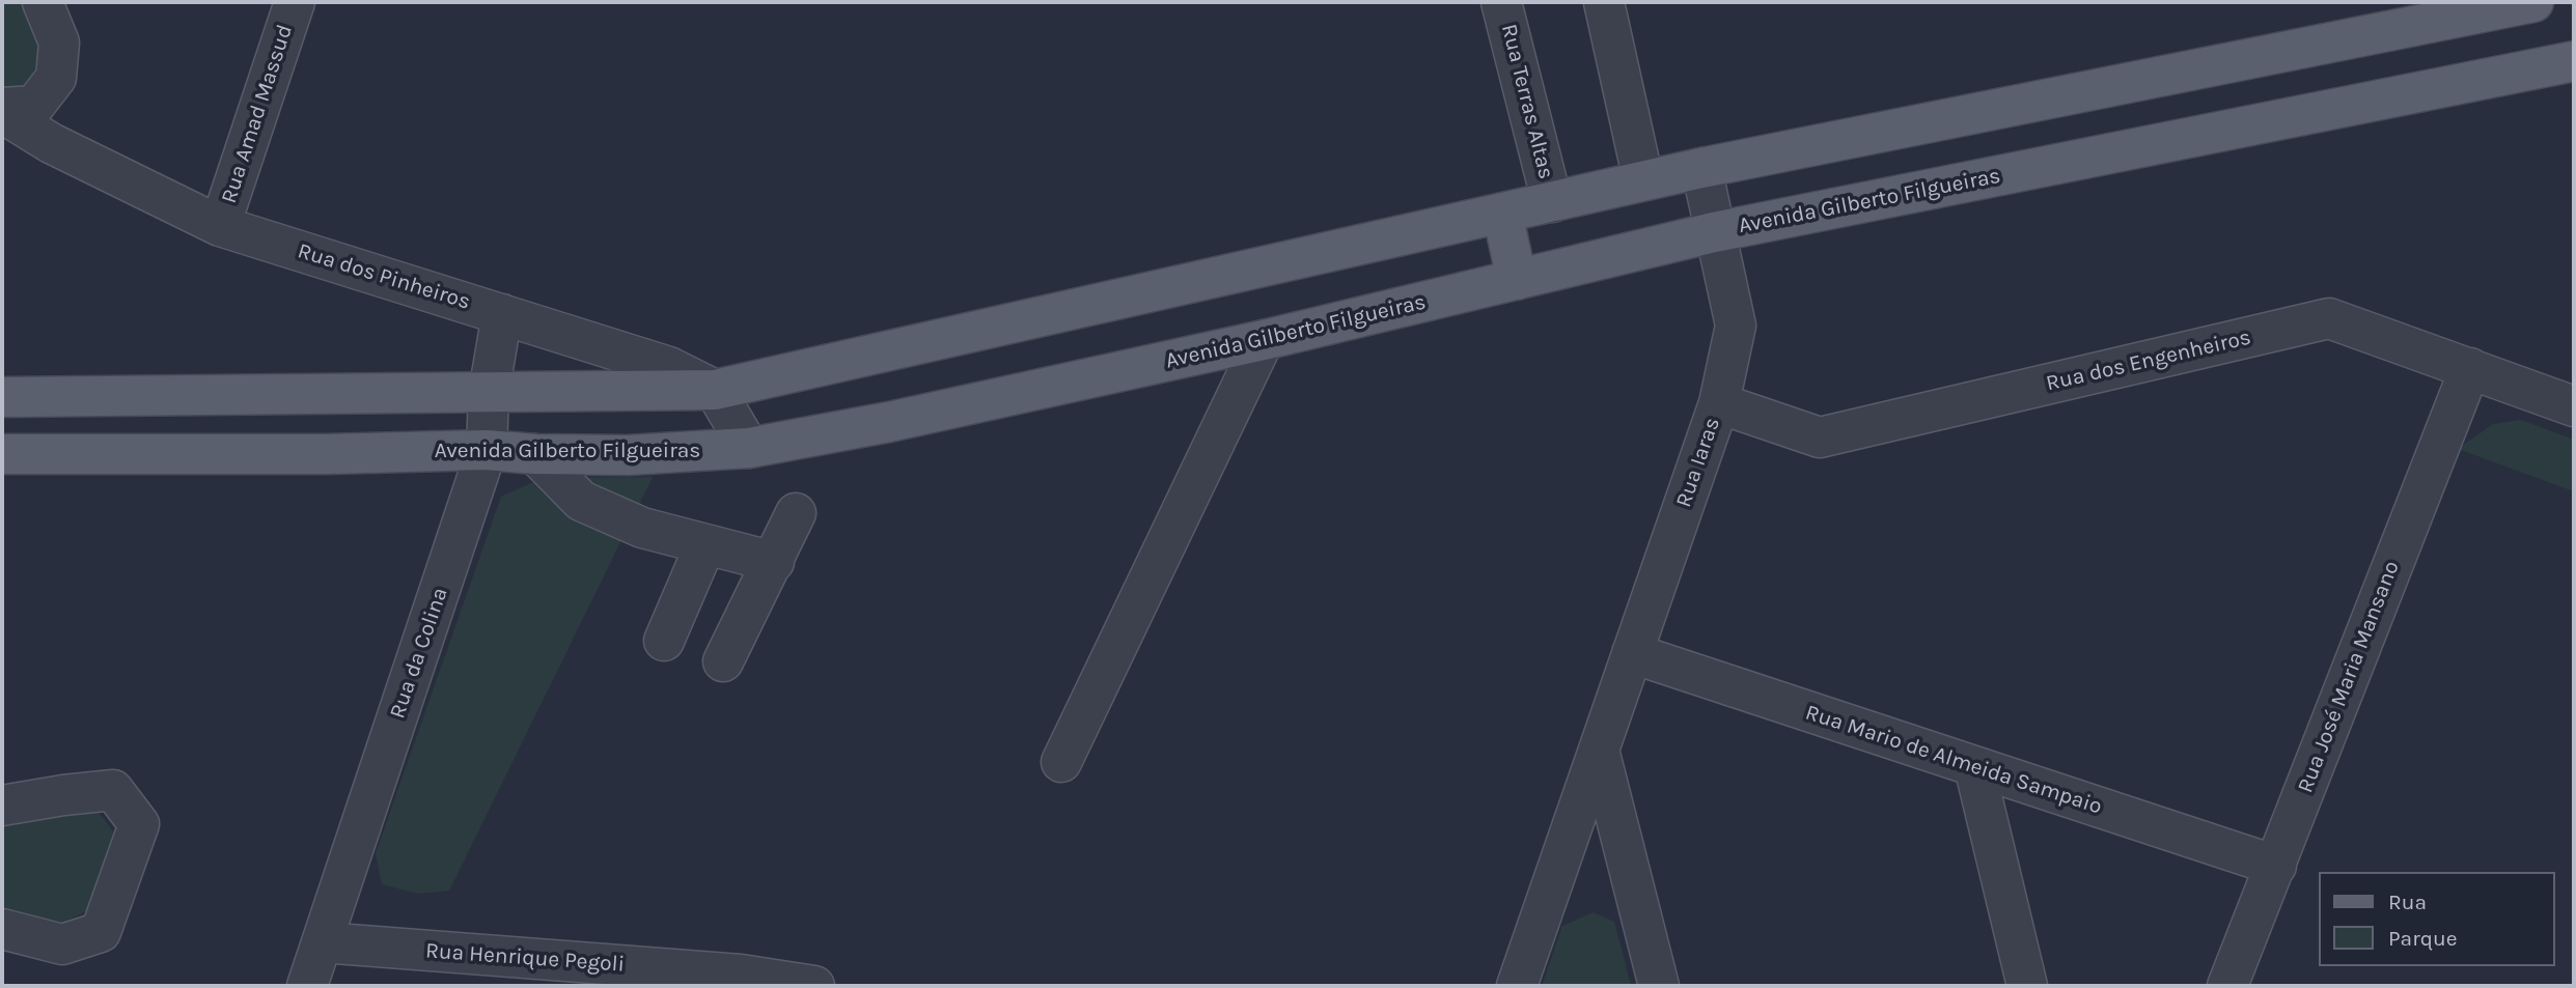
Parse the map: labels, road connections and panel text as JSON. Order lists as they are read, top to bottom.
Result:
{
  "streets": {
    "main road": ["Avenida Gilberto Filgueiras"],
    "street": [
      "Rua Terras Altas",
      "Rua Amad Massud",
      "Rua dos Pinheiros",
      "Rua dos Engenheiros",
      "Rua Iaras",
      "Rua da Colina",
      "Rua José Maria Mansano",
      "Rua Mario de Almeida Sampaio",
      "Rua Henrique Pegoli"
    ]
  },
  "crossings": [
    ["Rua Amad Massud", "Rua dos Pinheiros"],
    ["Avenida Gilberto Filgueiras", "Rua Iaras"],
    ["Avenida Gilberto Filgueiras", "Rua da Colina"],
    ["Rua dos Pinheiros", "Rua da Colina"],
    ["Rua dos Engenheiros", "Rua Iaras"],
    ["Rua dos Engenheiros", "Rua José Maria Mansano"],
    ["Rua Iaras", "Rua Mario de Almeida Sampaio"],
    ["Rua da Colina", "Rua Henrique Pegoli"],
    ["Rua José Maria Mansano", "Rua Mario de Almeida Sampaio"]
  ],
  "legend": ["Rua", "Parque"]
}
